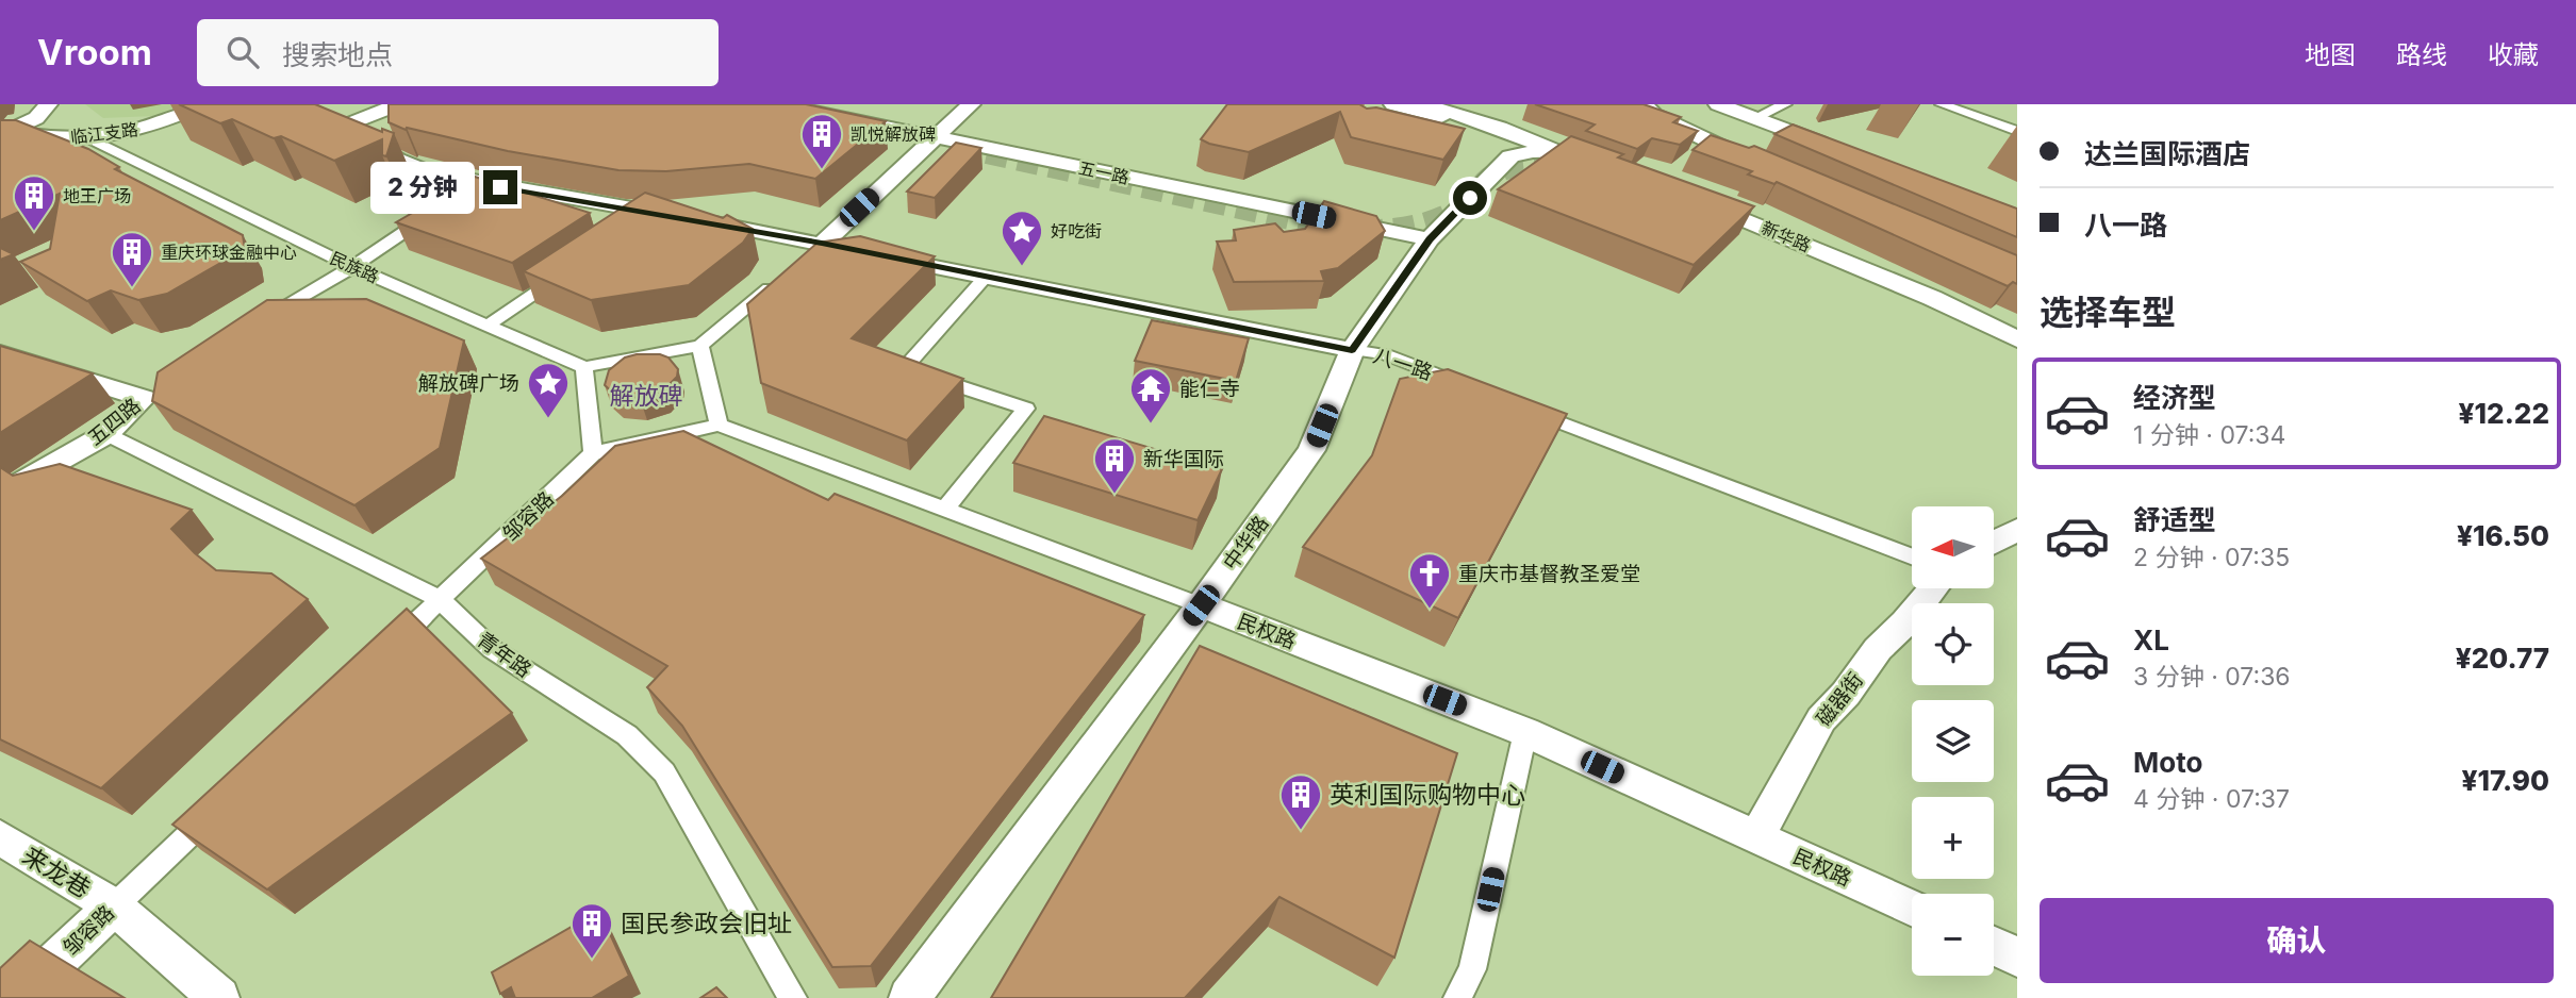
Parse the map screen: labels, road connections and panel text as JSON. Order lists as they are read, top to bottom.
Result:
{
  "streets": {
    "street": [
      "临江支路",
      "五一路",
      "新华路",
      "民族路",
      "八一路",
      "五四路",
      "邹容路",
      "中华路",
      "民权路",
      "青年路",
      "磁器街",
      "来龙巷"
    ]
  },
  "crossings": [
    ["临江支路", "民族路"],
    ["五一路", "中华路"],
    ["八一路", "中华路"],
    ["五四路", "青年路"],
    ["邹容路", "青年路"],
    ["邹容路", "来龙巷"],
    ["中华路", "民权路"],
    ["民权路", "磁器街"]
  ],
  "districts": ["解放碑"],
  "places": {
    "building": [
      "凯悦解放碑",
      "地王广场",
      "重庆环球金融中心",
      "新华国际",
      "英利国际购物中心",
      "国民参政会旧址"
    ],
    "place": ["好吃街", "解放碑广场"],
    "temple": ["能仁寺"],
    "church": ["重庆市基督教圣爱堂"]
  },
  "north": "left",
  "page": {
    "header": "Vroom",
    "search": "搜索地点",
    "nav": ["地图", "路线", "收藏"],
    "banner": ["达兰国际酒店", "八一路"],
    "bubble": "2 分钟",
    "heading": "选择车型",
    "list": [
      {
        "name": "经济型",
        "note": "1 分钟 · 07:34",
        "value": "¥12.22"
      },
      {
        "name": "舒适型",
        "note": "2 分钟 · 07:35",
        "value": "¥16.50"
      },
      {
        "name": "XL",
        "note": "3 分钟 · 07:36",
        "value": "¥20.77"
      },
      {
        "name": "Moto",
        "note": "4 分钟 · 07:37",
        "value": "¥17.90"
      }
    ],
    "map_buttons": ["+", "−"],
    "buttons": "确认"
  }
}
